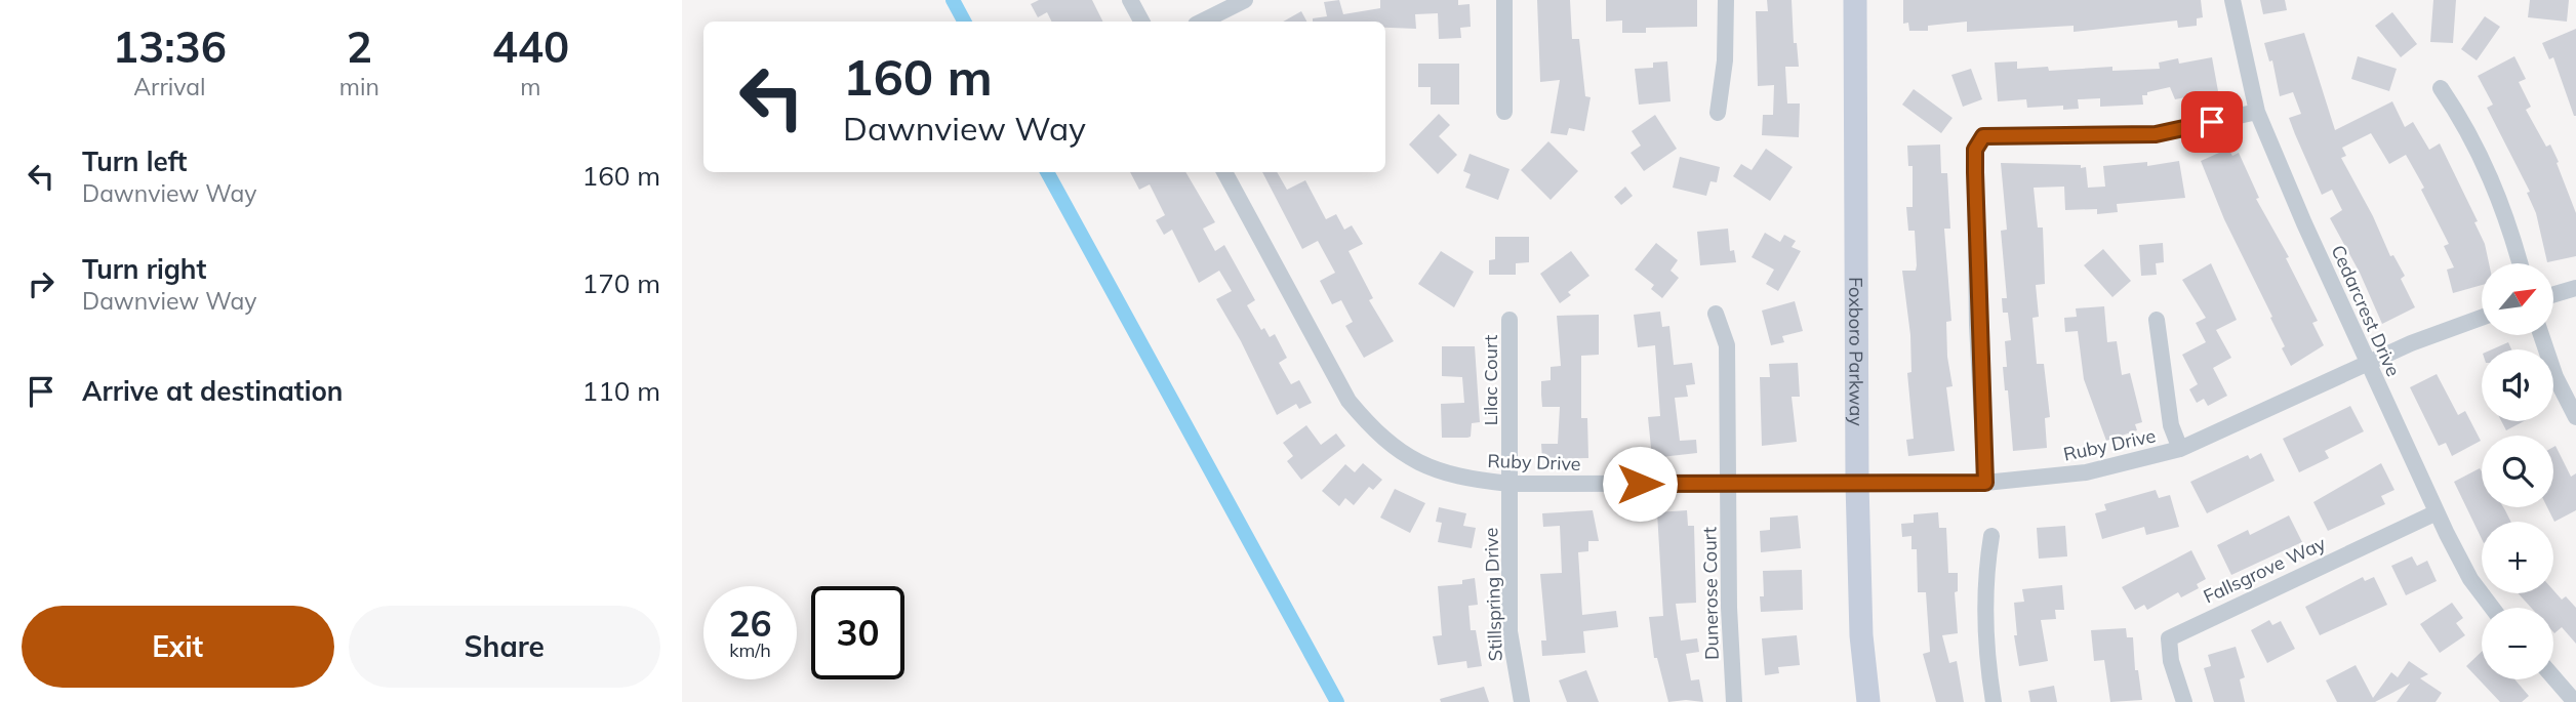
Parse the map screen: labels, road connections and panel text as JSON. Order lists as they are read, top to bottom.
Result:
{
  "streets": {
    "main road": ["Foxboro Parkway"],
    "street": [
      "Cedarcrest Drive",
      "Lilac Court",
      "Ruby Drive",
      "Fallsgrove Way",
      "Dunerose Court",
      "Stillspring Drive"
    ]
  },
  "crossings": [
    ["Cedarcrest Drive", "Ruby Drive"],
    ["Cedarcrest Drive", "Fallsgrove Way"],
    ["Foxboro Parkway", "Ruby Drive"],
    ["Lilac Court", "Ruby Drive"],
    ["Lilac Court", "Stillspring Drive"],
    ["Ruby Drive", "Dunerose Court"],
    ["Ruby Drive", "Stillspring Drive"]
  ],
  "north": "top right",
  "page": {
    "eta": [
      "13:36",
      "Arrival",
      "2",
      "min",
      "440",
      "m"
    ],
    "turn": ["160 m", "Dawnview Way"],
    "list": [
      {
        "name": "Turn left",
        "note": "Dawnview Way",
        "value": "160 m"
      },
      {
        "name": "Turn right",
        "note": "Dawnview Way",
        "value": "170 m"
      },
      {
        "name": "Arrive at destination",
        "value": "110 m"
      }
    ],
    "map_buttons": ["+", "−"],
    "speed": "26 km/h",
    "limit": "30",
    "buttons": ["Exit", "Share"]
  }
}
